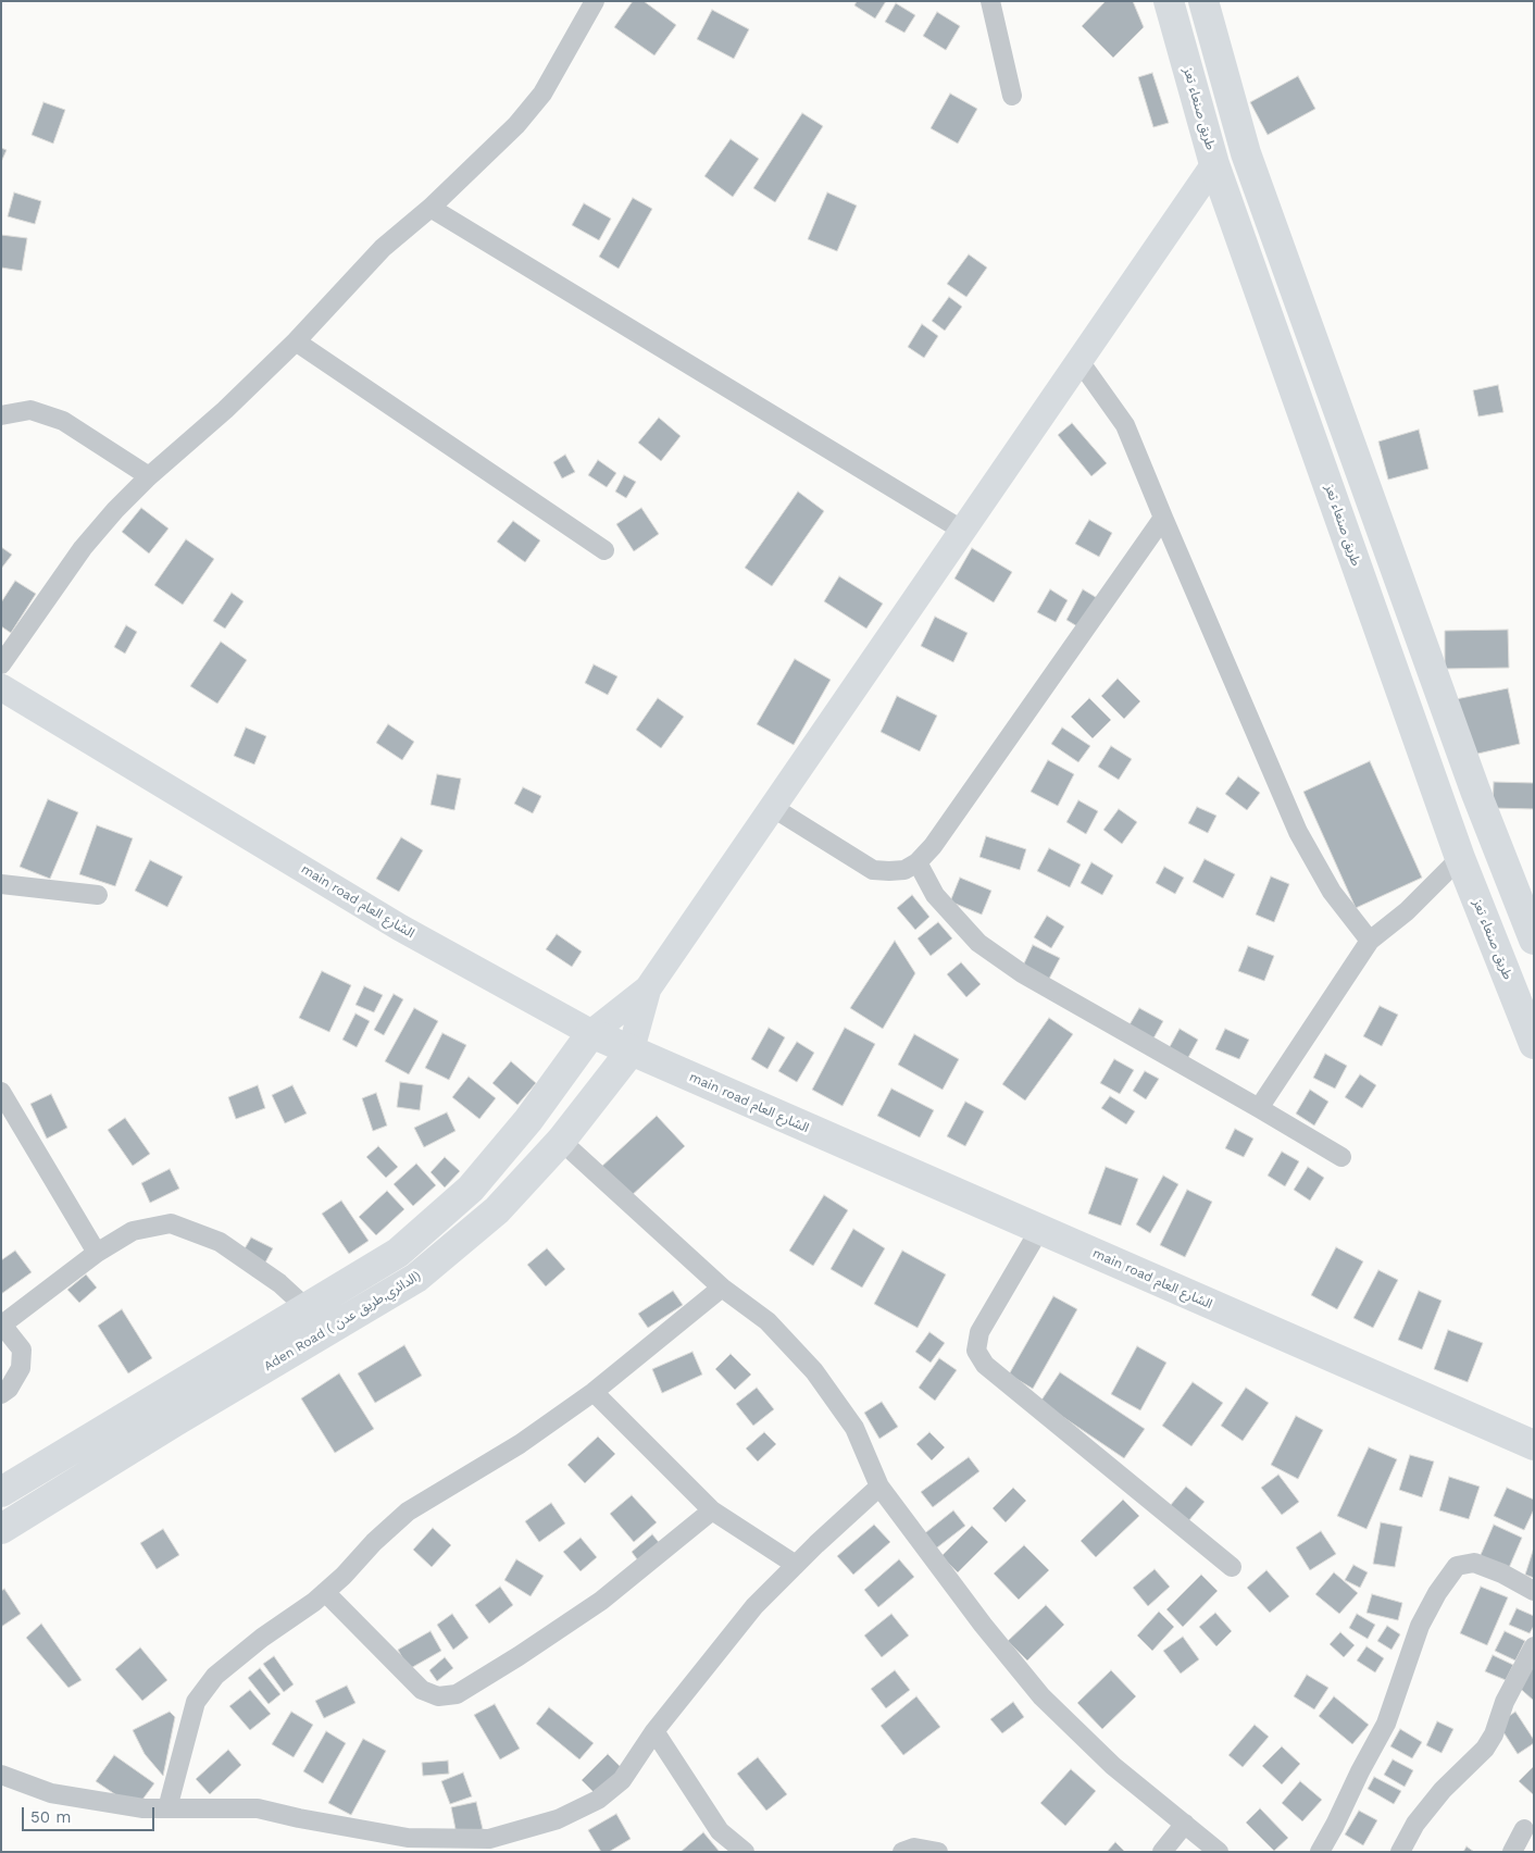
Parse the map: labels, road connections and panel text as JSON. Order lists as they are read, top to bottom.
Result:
{
  "streets": {
    "highway": ["طريق صنعاء تعز", "main road الشارع العام", "Aden Road ( الدائري,طريق عدن)"]
  },
  "crossings": [
    ["main road الشارع العام", "Aden Road ( الدائري,طريق عدن)"]
  ],
  "scale_bar": "50 m"
}
